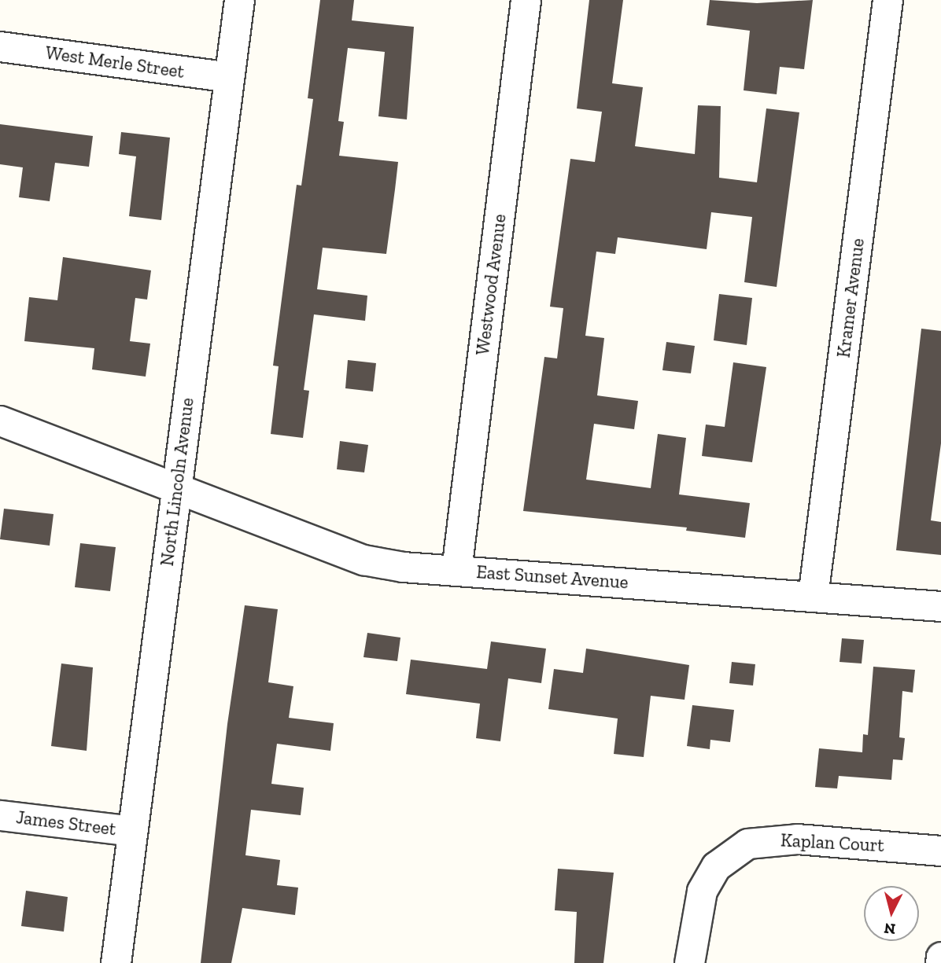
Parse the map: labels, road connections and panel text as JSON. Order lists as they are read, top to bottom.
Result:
{
  "streets": {
    "street": [
      "West Merle Street",
      "Westwood Avenue",
      "Kramer Avenue",
      "North Lincoln Avenue",
      "East Sunset Avenue",
      "James Street",
      "Kaplan Court"
    ]
  },
  "crossings": [
    ["West Merle Street", "North Lincoln Avenue"],
    ["Westwood Avenue", "East Sunset Avenue"],
    ["Kramer Avenue", "East Sunset Avenue"],
    ["North Lincoln Avenue", "East Sunset Avenue"],
    ["North Lincoln Avenue", "James Street"]
  ],
  "north": "bottom"
}
